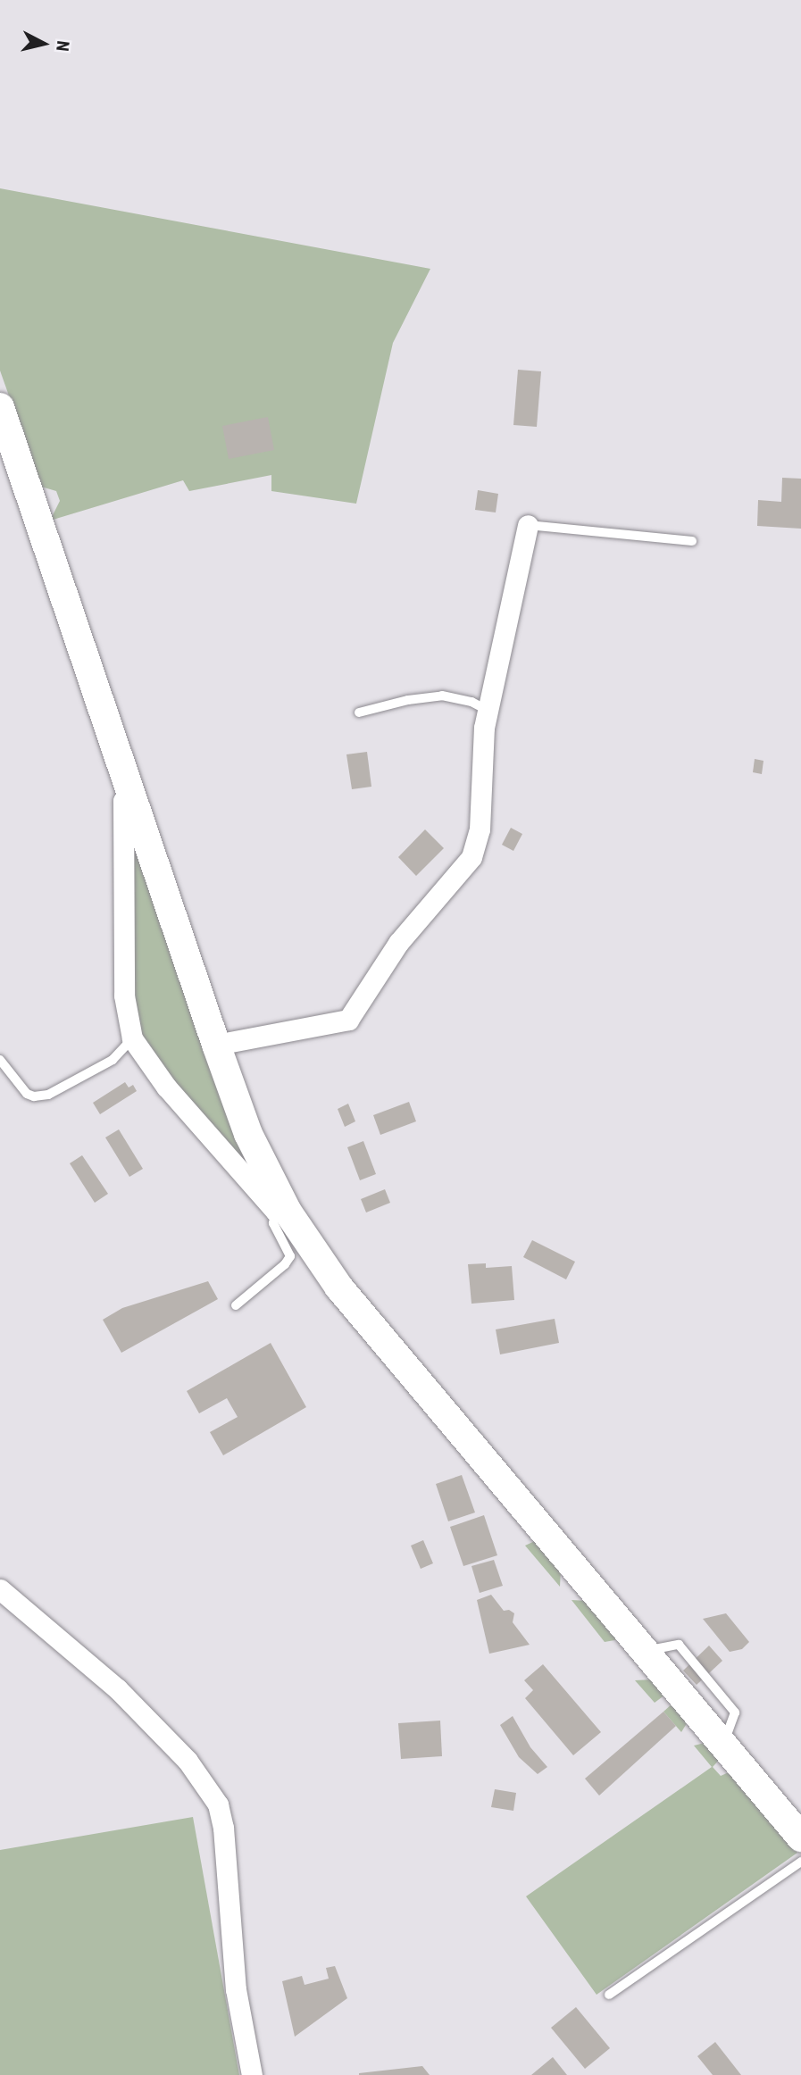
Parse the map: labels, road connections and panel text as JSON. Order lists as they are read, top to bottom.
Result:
{
  "north": "right"
}
